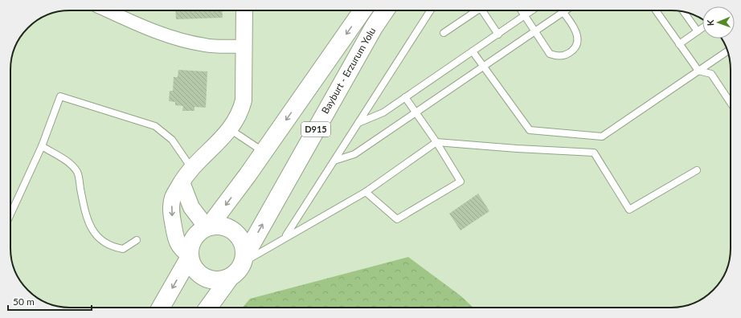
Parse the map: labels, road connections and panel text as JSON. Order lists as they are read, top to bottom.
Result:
{
  "streets": {
    "highway": ["Bayburt - Erzurum Yolu", "D915"]
  },
  "scale_bar": "50 m",
  "north": "left"
}
